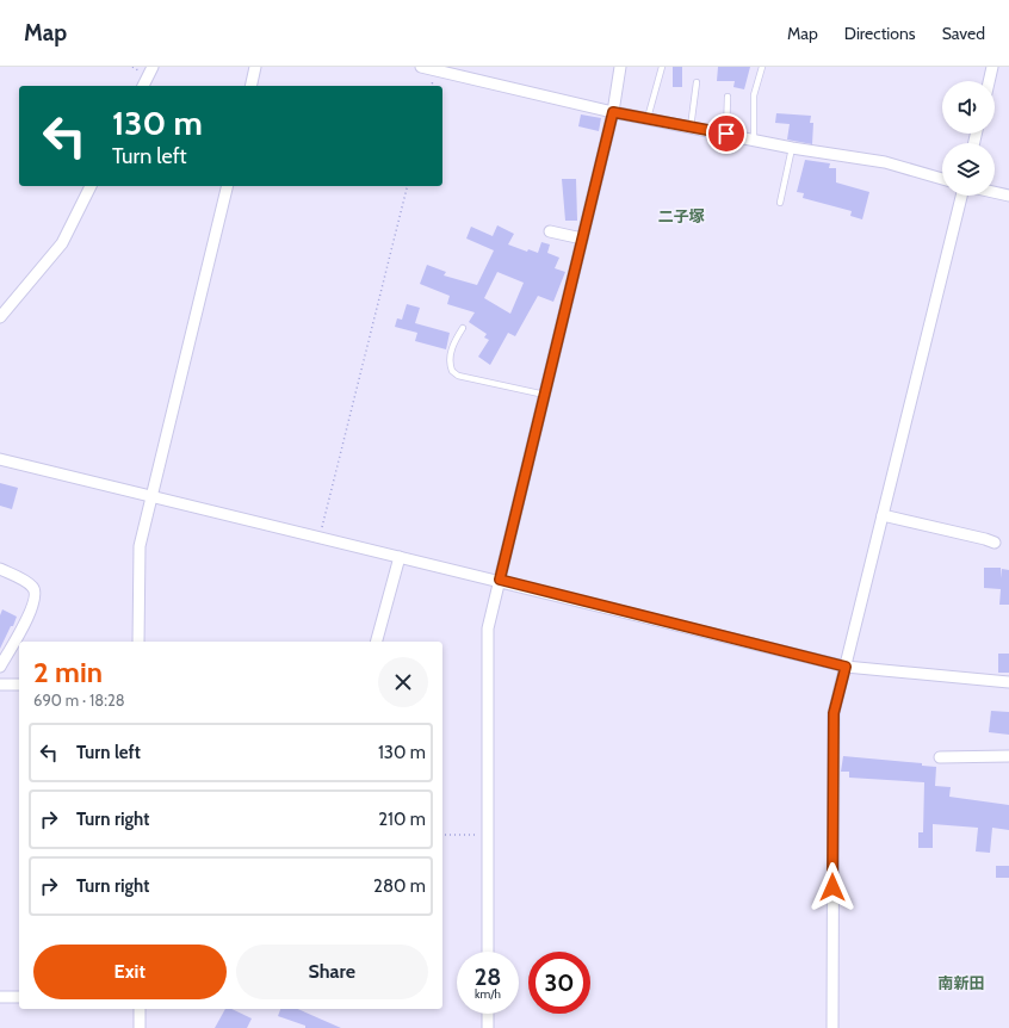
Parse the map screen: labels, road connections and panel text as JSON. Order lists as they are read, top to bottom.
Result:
{
  "districts": ["二子塚", "南新田"],
  "page": {
    "header": "Map",
    "nav": ["Map", "Directions", "Saved"],
    "turn": ["130 m", "Turn left"],
    "heading": ["2 min", "690 m · 18:28"],
    "list": [
      {
        "name": "Turn left",
        "value": "130 m"
      },
      {
        "name": "Turn right",
        "value": "210 m"
      },
      {
        "name": "Turn right",
        "value": "280 m"
      }
    ],
    "buttons": ["Exit", "Share"],
    "speed": "28 km/h",
    "limit": "30"
  }
}
